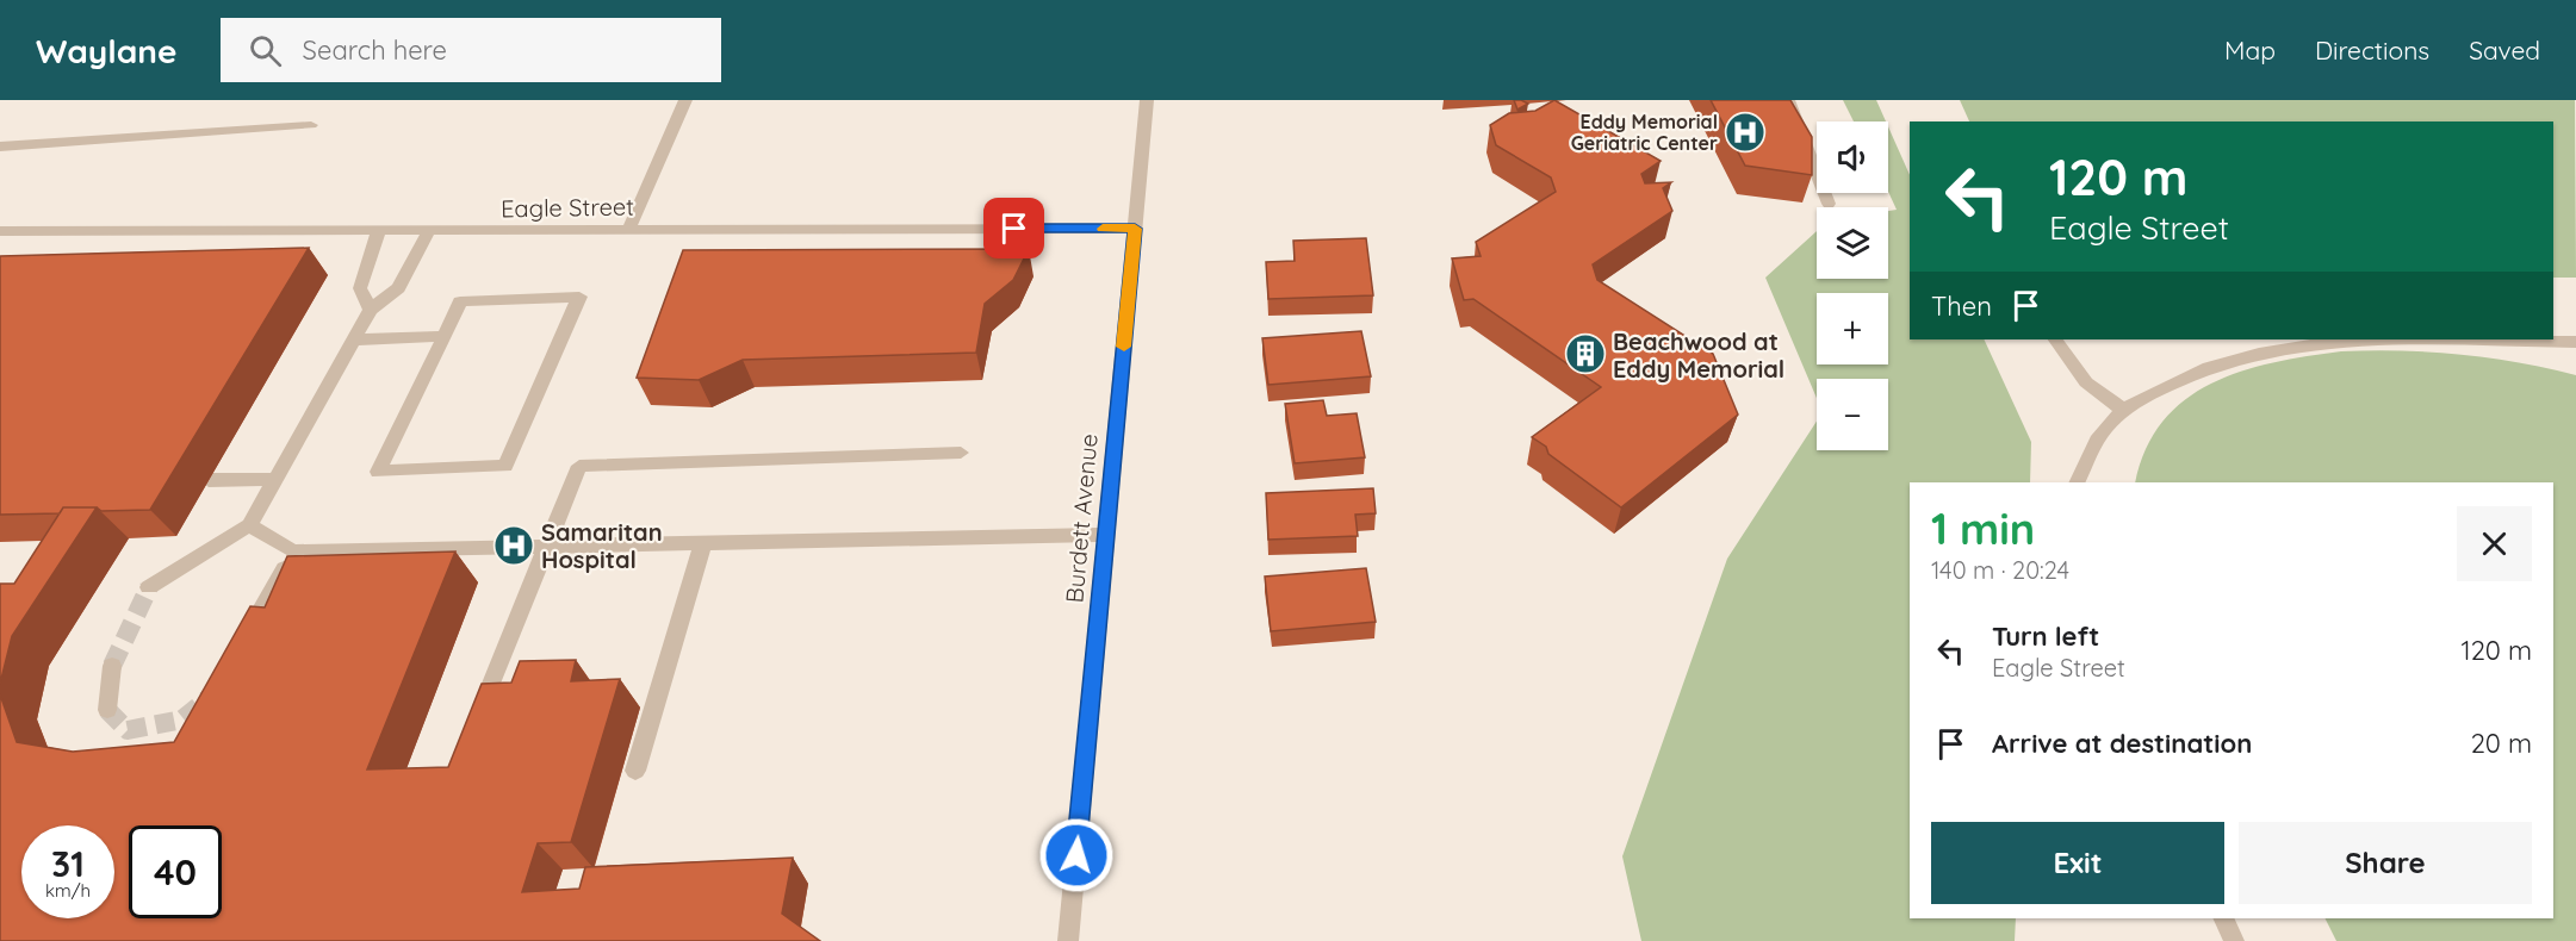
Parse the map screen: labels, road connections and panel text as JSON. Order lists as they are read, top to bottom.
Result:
{
  "streets": {
    "street": ["Eagle Street", "Burdett Avenue"]
  },
  "crossings": [
    ["Eagle Street", "Burdett Avenue"]
  ],
  "places": {
    "hospital": ["Eddy Memorial Geriatric Center", "Samaritan Hospital"],
    "building": ["Beachwood at Eddy Memorial"]
  },
  "page": {
    "header": "Waylane",
    "search": "Search here",
    "nav": ["Map", "Directions", "Saved"],
    "map_buttons": ["+", "−"],
    "turn": ["120 m", "Eagle Street"],
    "then": "Then",
    "heading": ["1 min", "140 m · 20:24"],
    "list": [
      {
        "name": "Turn left",
        "note": "Eagle Street",
        "value": "120 m"
      },
      {
        "name": "Arrive at destination",
        "value": "20 m"
      }
    ],
    "buttons": ["Exit", "Share"],
    "speed": "31 km/h",
    "limit": "40"
  }
}
